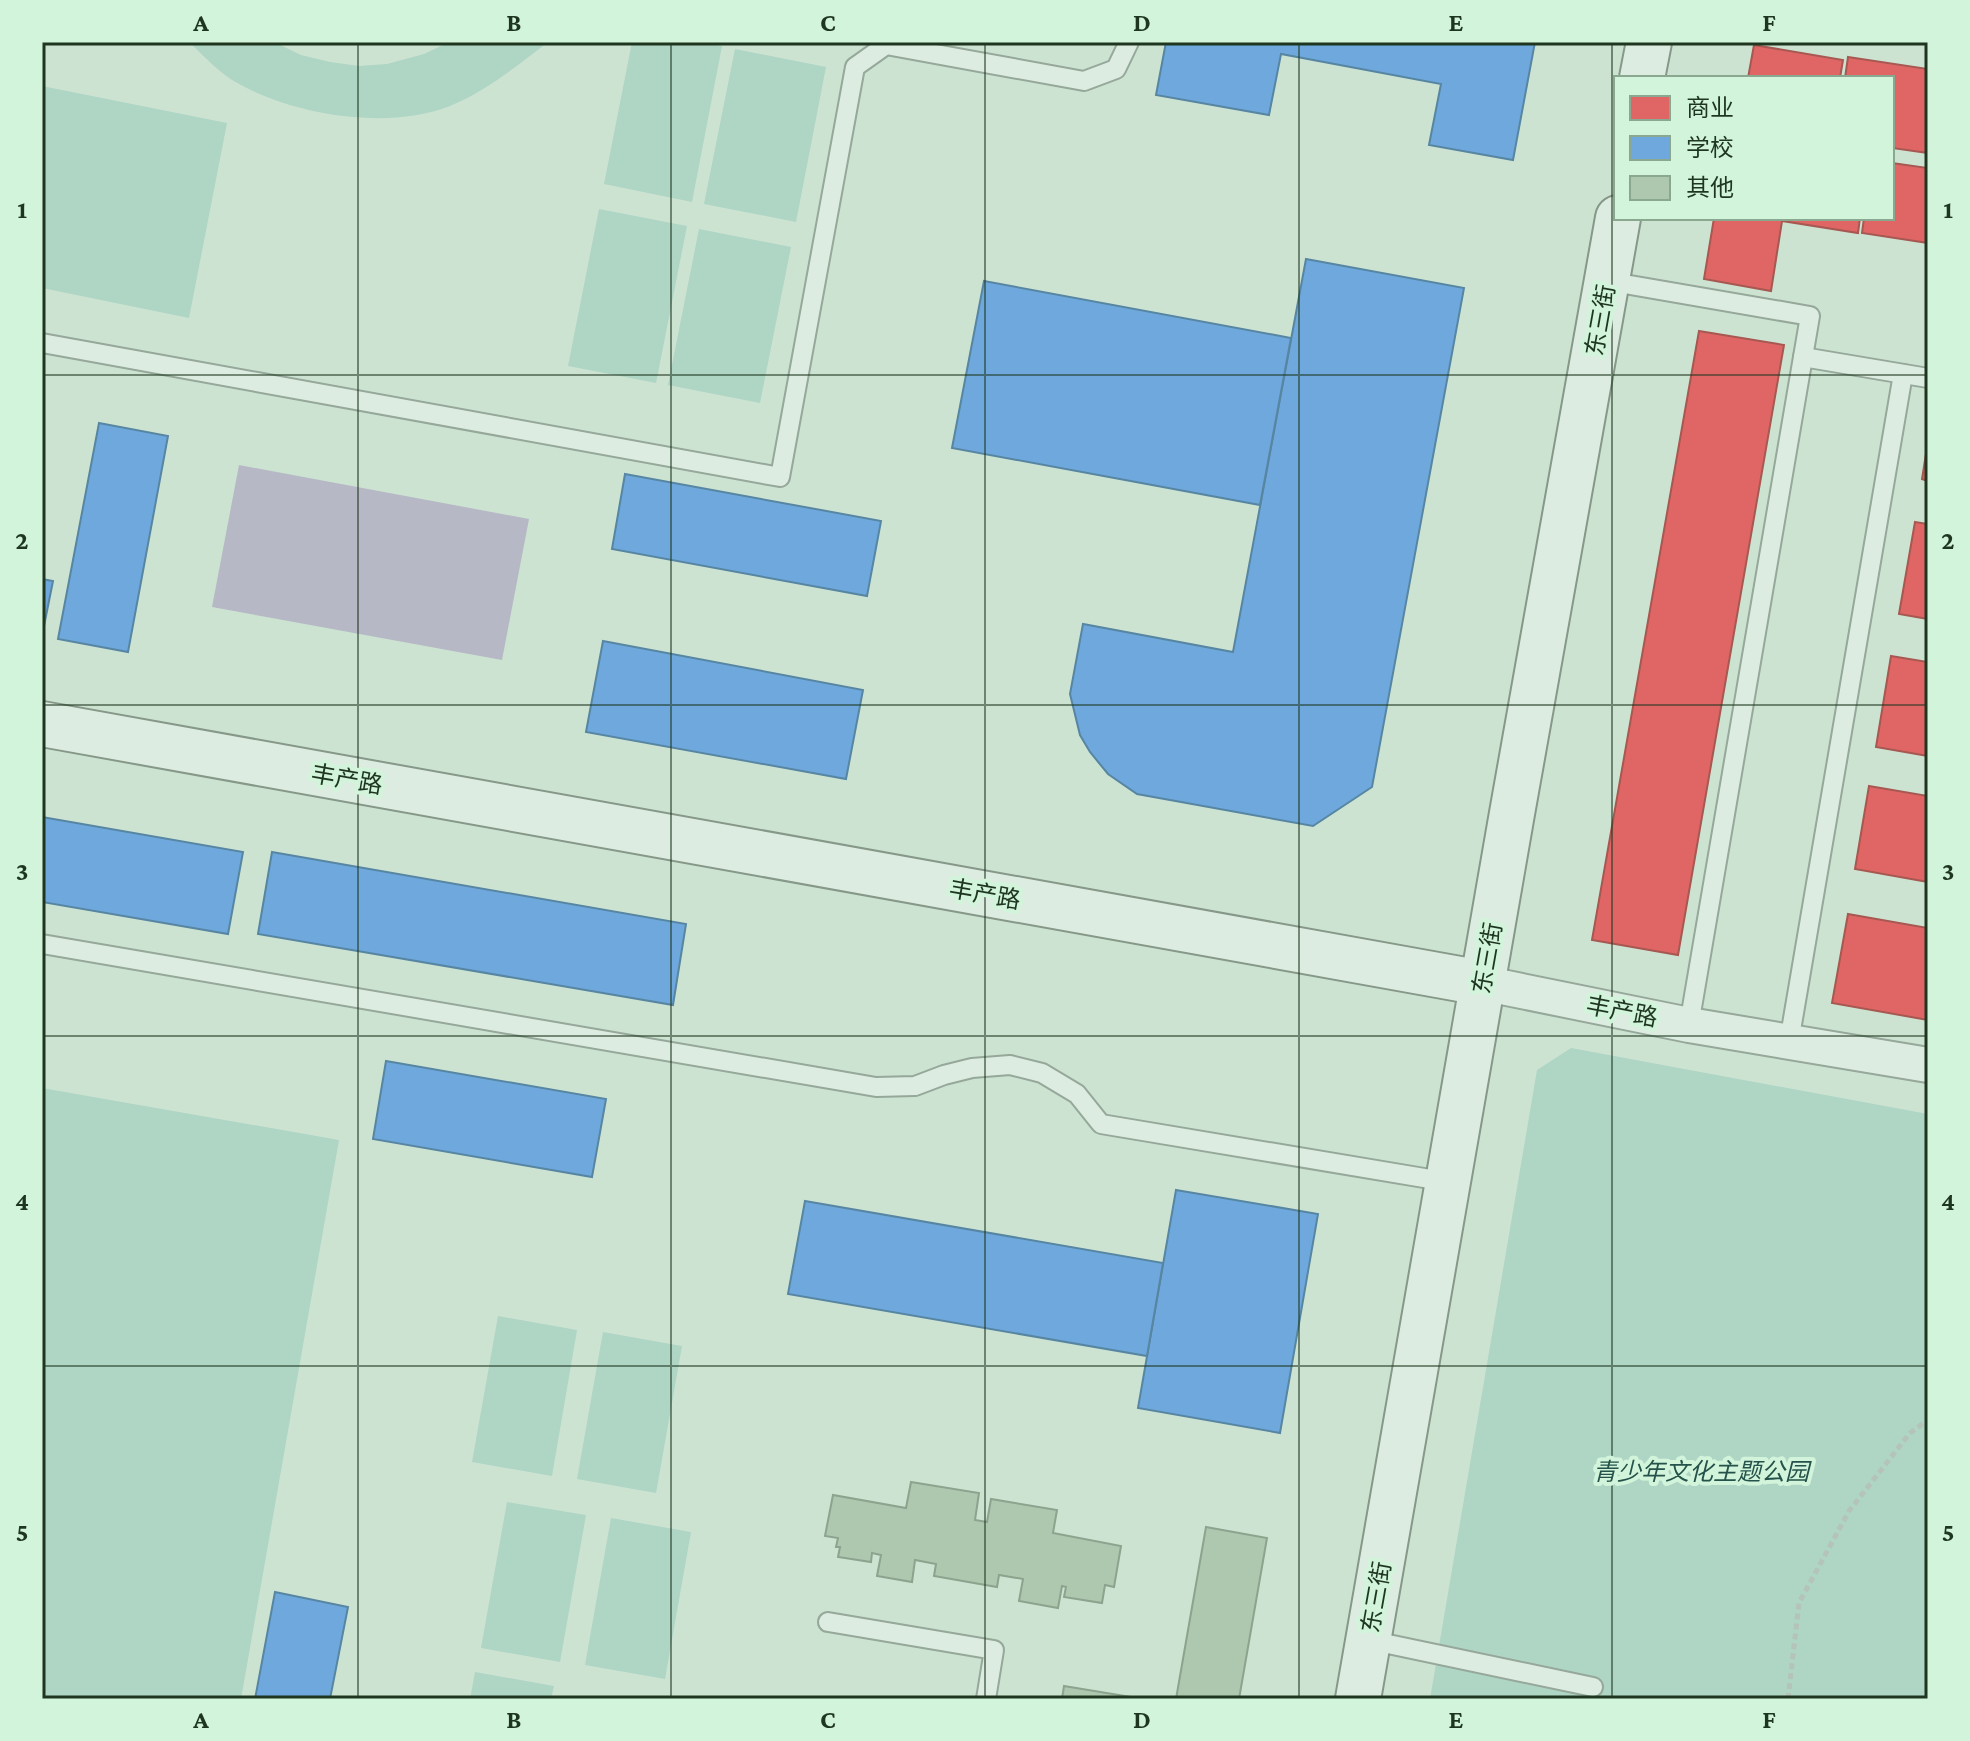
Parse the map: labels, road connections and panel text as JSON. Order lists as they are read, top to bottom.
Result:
{
  "streets": {
    "street": ["东三街", "丰产路"]
  },
  "crossings": [
    ["东三街", "丰产路"]
  ],
  "parks": ["青少年文化主题公园"],
  "legend": ["商业", "学校", "其他"],
  "grid": {
    "columns": [
      "A",
      "B",
      "C",
      "D",
      "E",
      "F"
    ],
    "rows": [
      "1",
      "2",
      "3",
      "4",
      "5"
    ]
  }
}
